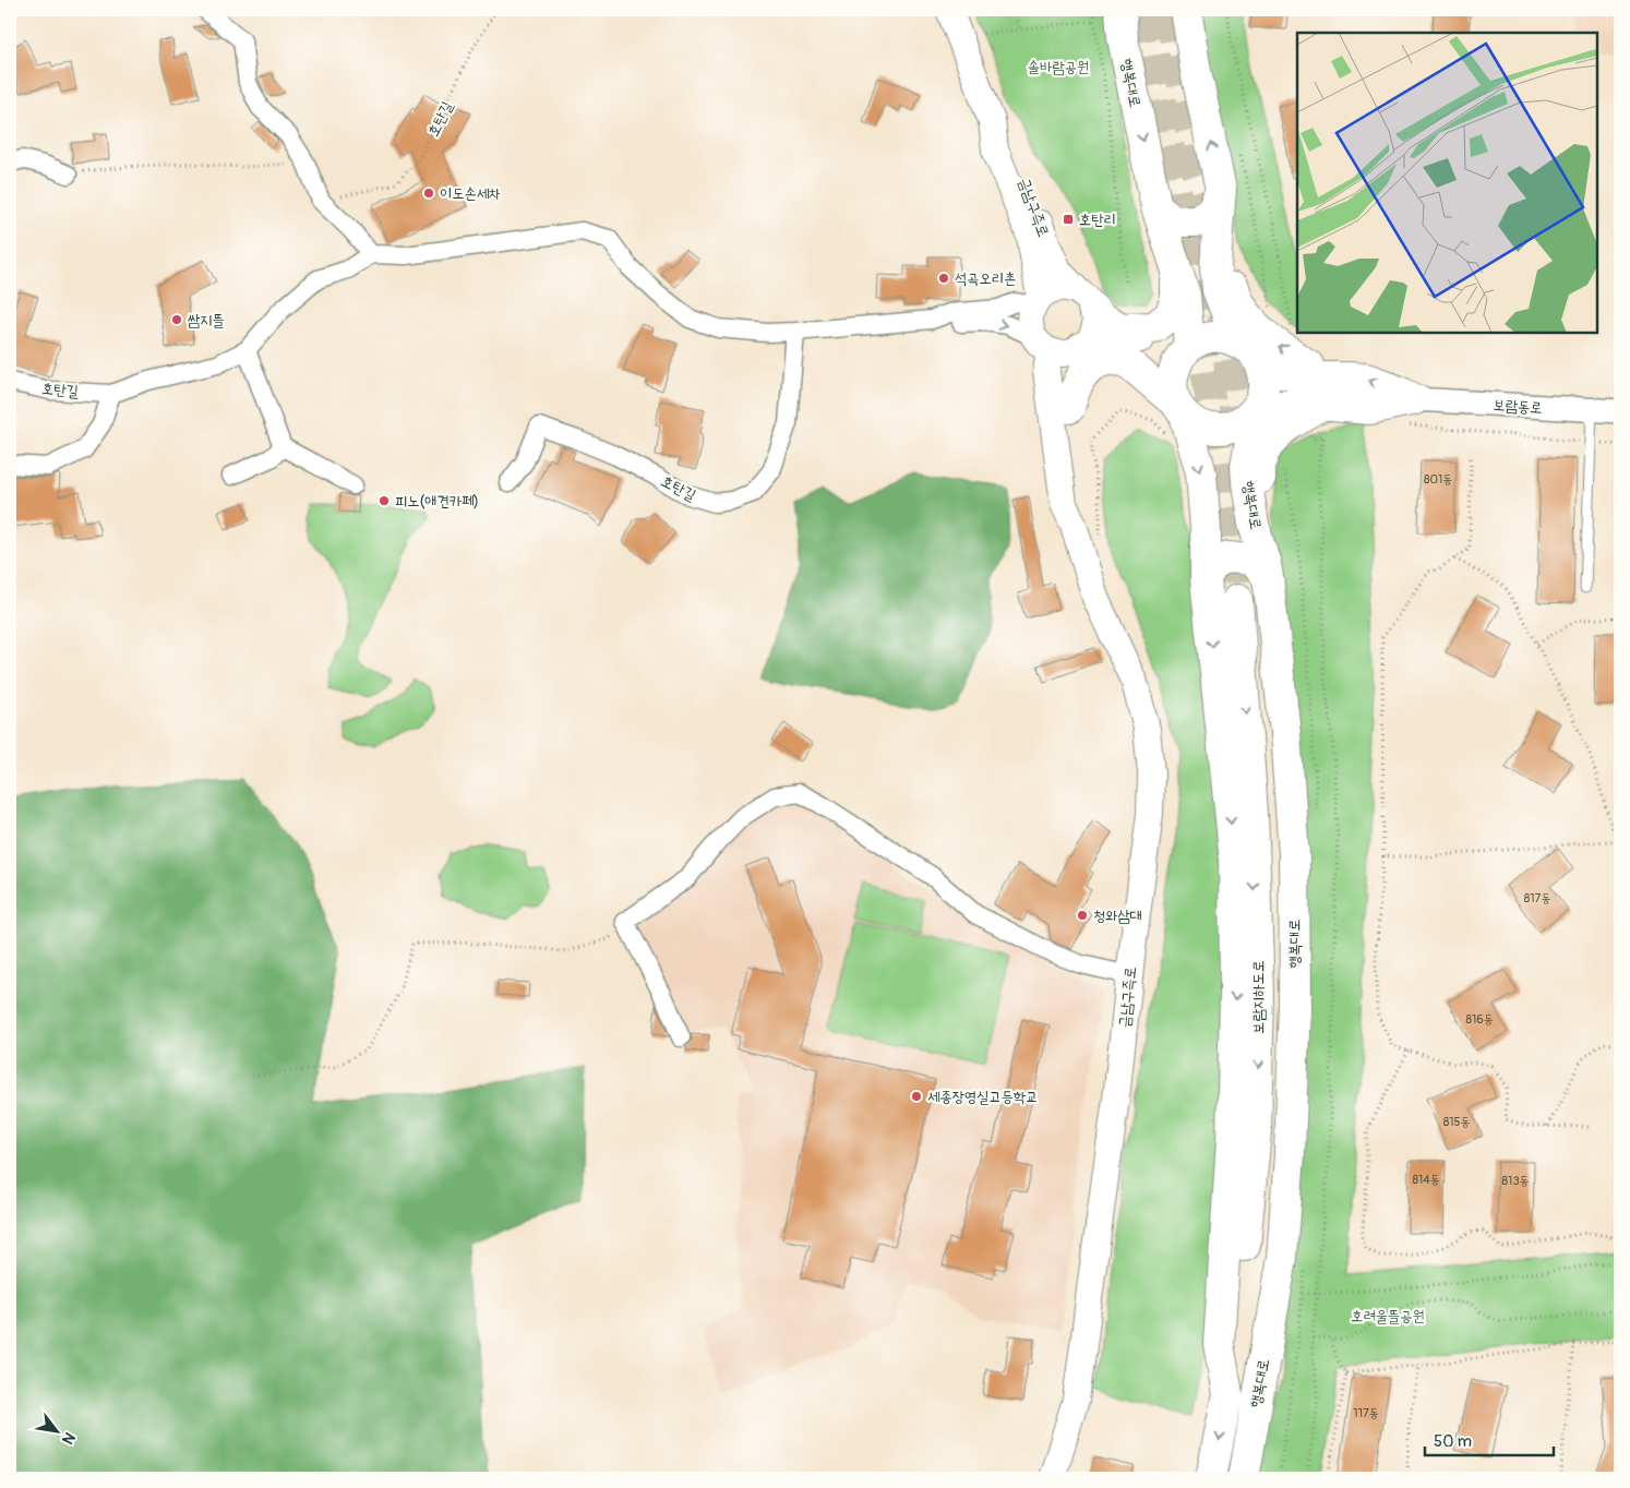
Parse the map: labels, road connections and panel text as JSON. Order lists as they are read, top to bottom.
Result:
{
  "streets": {
    "highway": ["행복대로", "보람지하도로"],
    "main road": ["금남구즉로"],
    "street": ["호탄길", "보람동로"]
  },
  "crossings": [
    ["행복대로", "보람지하도로"]
  ],
  "one_way": ["보람지하도로"],
  "parks": ["솔바람공원", "호려울뜰공원"],
  "places": {
    "other": [
      "이도손세차",
      "석곡오리촌",
      "쌈지뜰",
      "피노(애견카페)",
      "청와삼대",
      "세종장영실고등학교"
    ],
    "transit": ["호탄리"]
  },
  "house_numbers": [
    "801동",
    "817동",
    "816동",
    "815동",
    "814동",
    "813동",
    "117동"
  ],
  "scale_bar": "50 m",
  "north": "bottom right"
}
